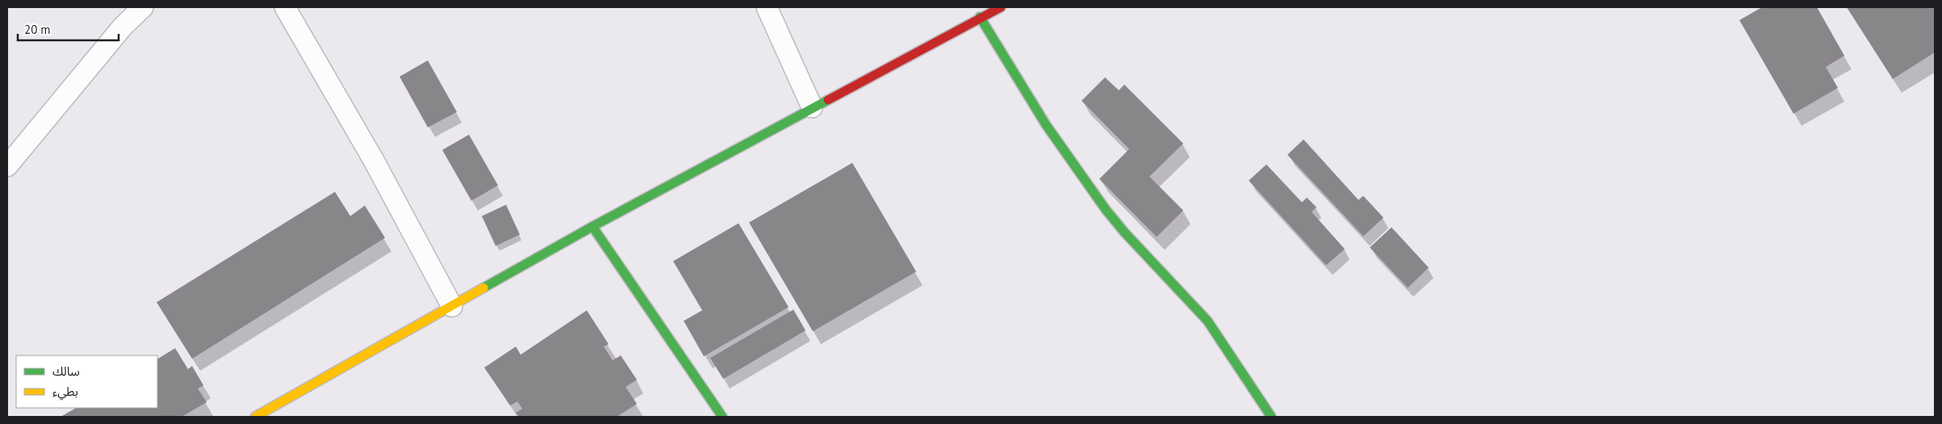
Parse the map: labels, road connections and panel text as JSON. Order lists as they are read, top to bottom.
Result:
{
  "legend": ["سالك", "بطيء"],
  "scale_bar": "20 m"
}
